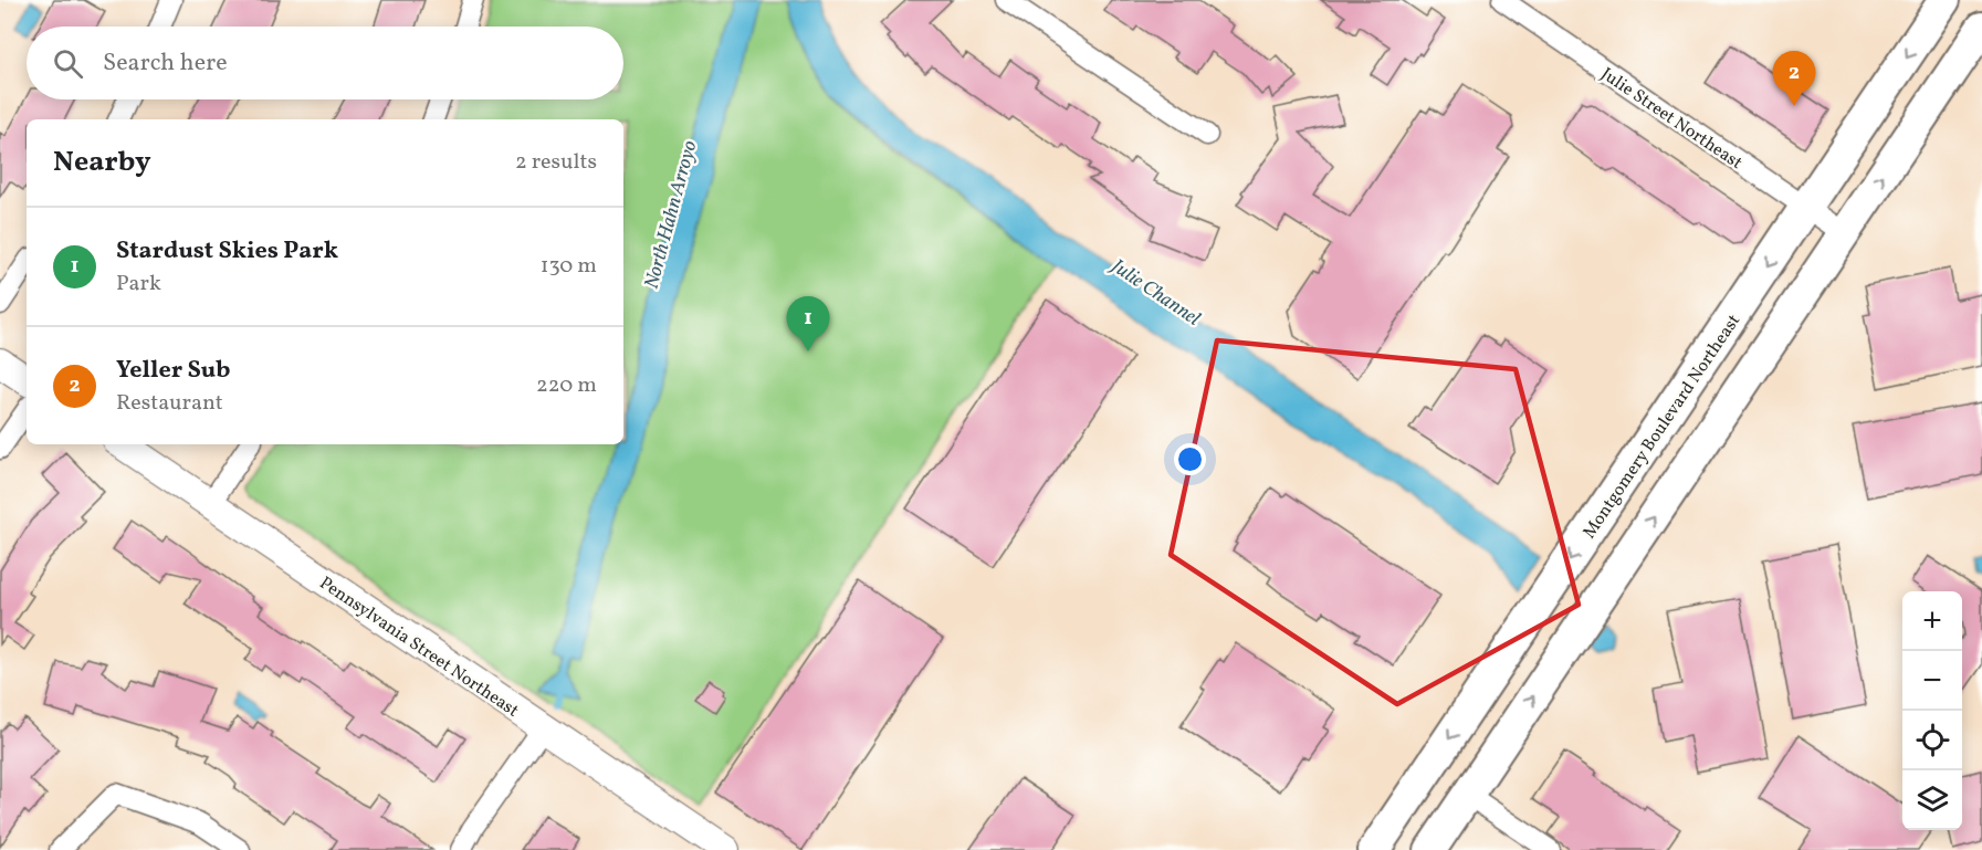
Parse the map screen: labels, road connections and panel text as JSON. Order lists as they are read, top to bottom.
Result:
{
  "streets": {
    "main road": ["Montgomery Boulevard Northeast"],
    "street": ["Julie Street Northeast", "Pennsylvania Street Northeast"]
  },
  "crossings": [
    ["Julie Street Northeast", "Montgomery Boulevard Northeast"]
  ],
  "water": ["North Hahn Arroyo", "Julie Channel"],
  "page": {
    "search": "Search here",
    "pins": ["2", "1"],
    "heading": ["Nearby", "2 results"],
    "list": [
      {
        "mark": "1",
        "name": "Stardust Skies Park",
        "note": "Park",
        "value": "130 m"
      },
      {
        "mark": "2",
        "name": "Yeller Sub",
        "note": "Restaurant",
        "value": "220 m"
      }
    ],
    "map_buttons": ["+", "−"]
  }
}
